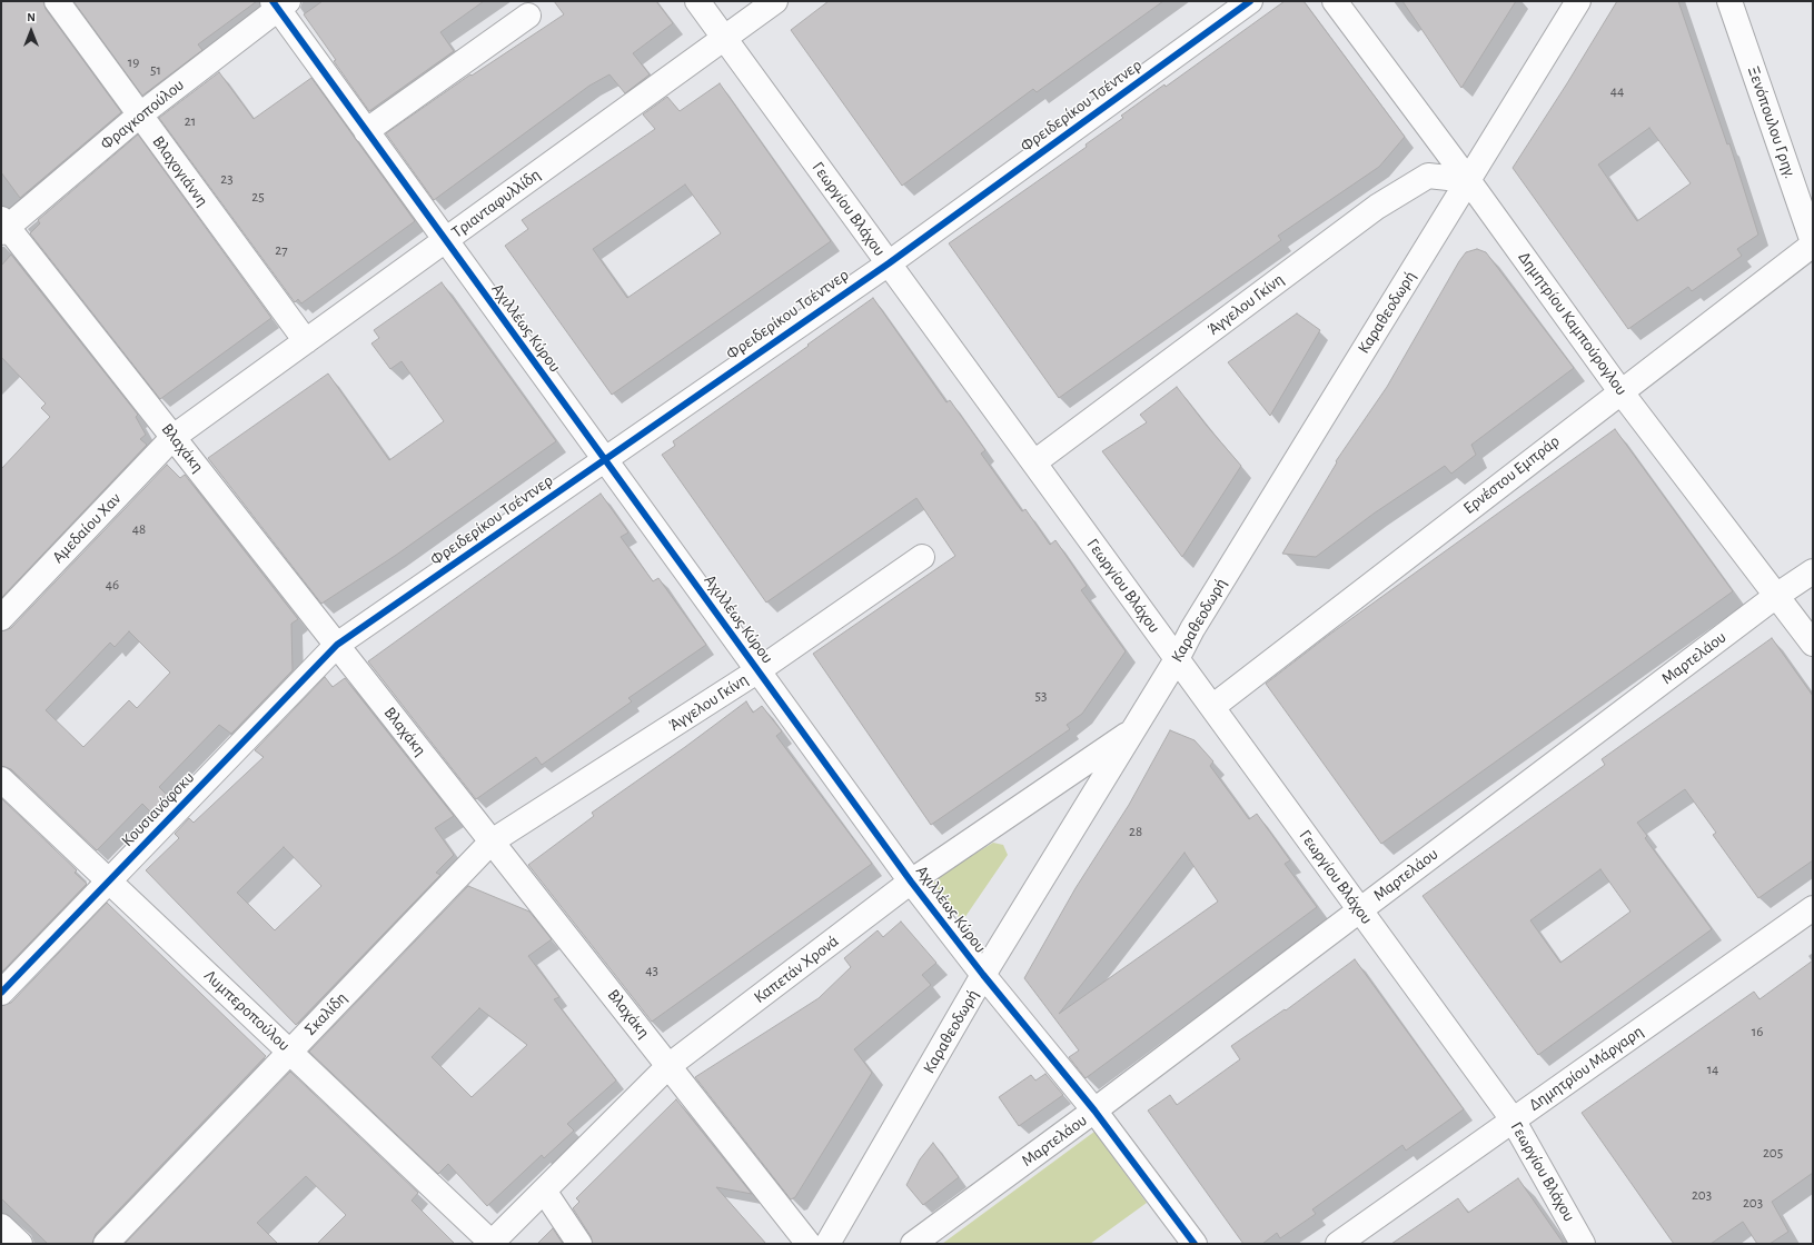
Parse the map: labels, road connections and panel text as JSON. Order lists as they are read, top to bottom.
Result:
{
  "streets": {
    "street": [
      "Φρειδερίκου Τσέντνερ",
      "Φραγκοπούλου",
      "Ξενόπουλου Γρηγ.",
      "Βλαχογιάννη",
      "Τριανταφυλλίδη",
      "Γεωργίου Βλάχου",
      "Άγγελου Γκίνη",
      "Καραθεοδωρή",
      "Δημητρίου Καμπούρογλου",
      "Αχιλλέως Κύρου",
      "Βλαχάκη",
      "Ερνέστου Εμπράρ",
      "Αμεδαίου Χαν",
      "Μαρτελάου",
      "Κουσιανόφσκυ",
      "Καπετάν Χρονά",
      "Λυμπεροπούλου",
      "Σκαλίδη",
      "Δημητρίου Μάργαρη"
    ]
  },
  "crossings": [
    ["Φρειδερίκου Τσέντνερ", "Γεωργίου Βλάχου"],
    ["Φρειδερίκου Τσέντνερ", "Αχιλλέως Κύρου"],
    ["Φρειδερίκου Τσέντνερ", "Βλαχάκη"],
    ["Φρειδερίκου Τσέντνερ", "Κουσιανόφσκυ"],
    ["Φραγκοπούλου", "Βλαχογιάννη"],
    ["Φραγκοπούλου", "Αχιλλέως Κύρου"],
    ["Φραγκοπούλου", "Βλαχάκη"],
    ["Ξενόπουλου Γρηγ.", "Ερνέστου Εμπράρ"],
    ["Βλαχογιάννη", "Τριανταφυλλίδη"],
    ["Τριανταφυλλίδη", "Γεωργίου Βλάχου"],
    ["Τριανταφυλλίδη", "Αχιλλέως Κύρου"],
    ["Τριανταφυλλίδη", "Βλαχάκη"],
    ["Τριανταφυλλίδη", "Αμεδαίου Χαν"],
    ["Γεωργίου Βλάχου", "Άγγελου Γκίνη"],
    ["Γεωργίου Βλάχου", "Καραθεοδωρή"],
    ["Γεωργίου Βλάχου", "Ερνέστου Εμπράρ"],
    ["Γεωργίου Βλάχου", "Μαρτελάου"],
    ["Γεωργίου Βλάχου", "Δημητρίου Μάργαρη"],
    ["Άγγελου Γκίνη", "Καραθεοδωρή"],
    ["Άγγελου Γκίνη", "Δημητρίου Καμπούρογλου"],
    ["Άγγελου Γκίνη", "Αχιλλέως Κύρου"],
    ["Άγγελου Γκίνη", "Βλαχάκη"],
    ["Άγγελου Γκίνη", "Σκαλίδη"],
    ["Καραθεοδωρή", "Δημητρίου Καμπούρογλου"],
    ["Καραθεοδωρή", "Αχιλλέως Κύρου"],
    ["Καραθεοδωρή", "Καπετάν Χρονά"],
    ["Δημητρίου Καμπούρογλου", "Ερνέστου Εμπράρ"],
    ["Δημητρίου Καμπούρογλου", "Μαρτελάου"],
    ["Αχιλλέως Κύρου", "Μαρτελάου"],
    ["Αχιλλέως Κύρου", "Καπετάν Χρονά"],
    ["Βλαχάκη", "Αμεδαίου Χαν"],
    ["Βλαχάκη", "Κουσιανόφσκυ"],
    ["Βλαχάκη", "Καπετάν Χρονά"],
    ["Βλαχάκη", "Σκαλίδη"],
    ["Κουσιανόφσκυ", "Λυμπεροπούλου"],
    ["Καπετάν Χρονά", "Λυμπεροπούλου"],
    ["Λυμπεροπούλου", "Σκαλίδη"]
  ],
  "house_numbers": [
    "19",
    "51",
    "44",
    "21",
    "23",
    "25",
    "27",
    "48",
    "46",
    "53",
    "28",
    "43",
    "16",
    "14",
    "205",
    "203",
    "203"
  ],
  "north": "top"
}
